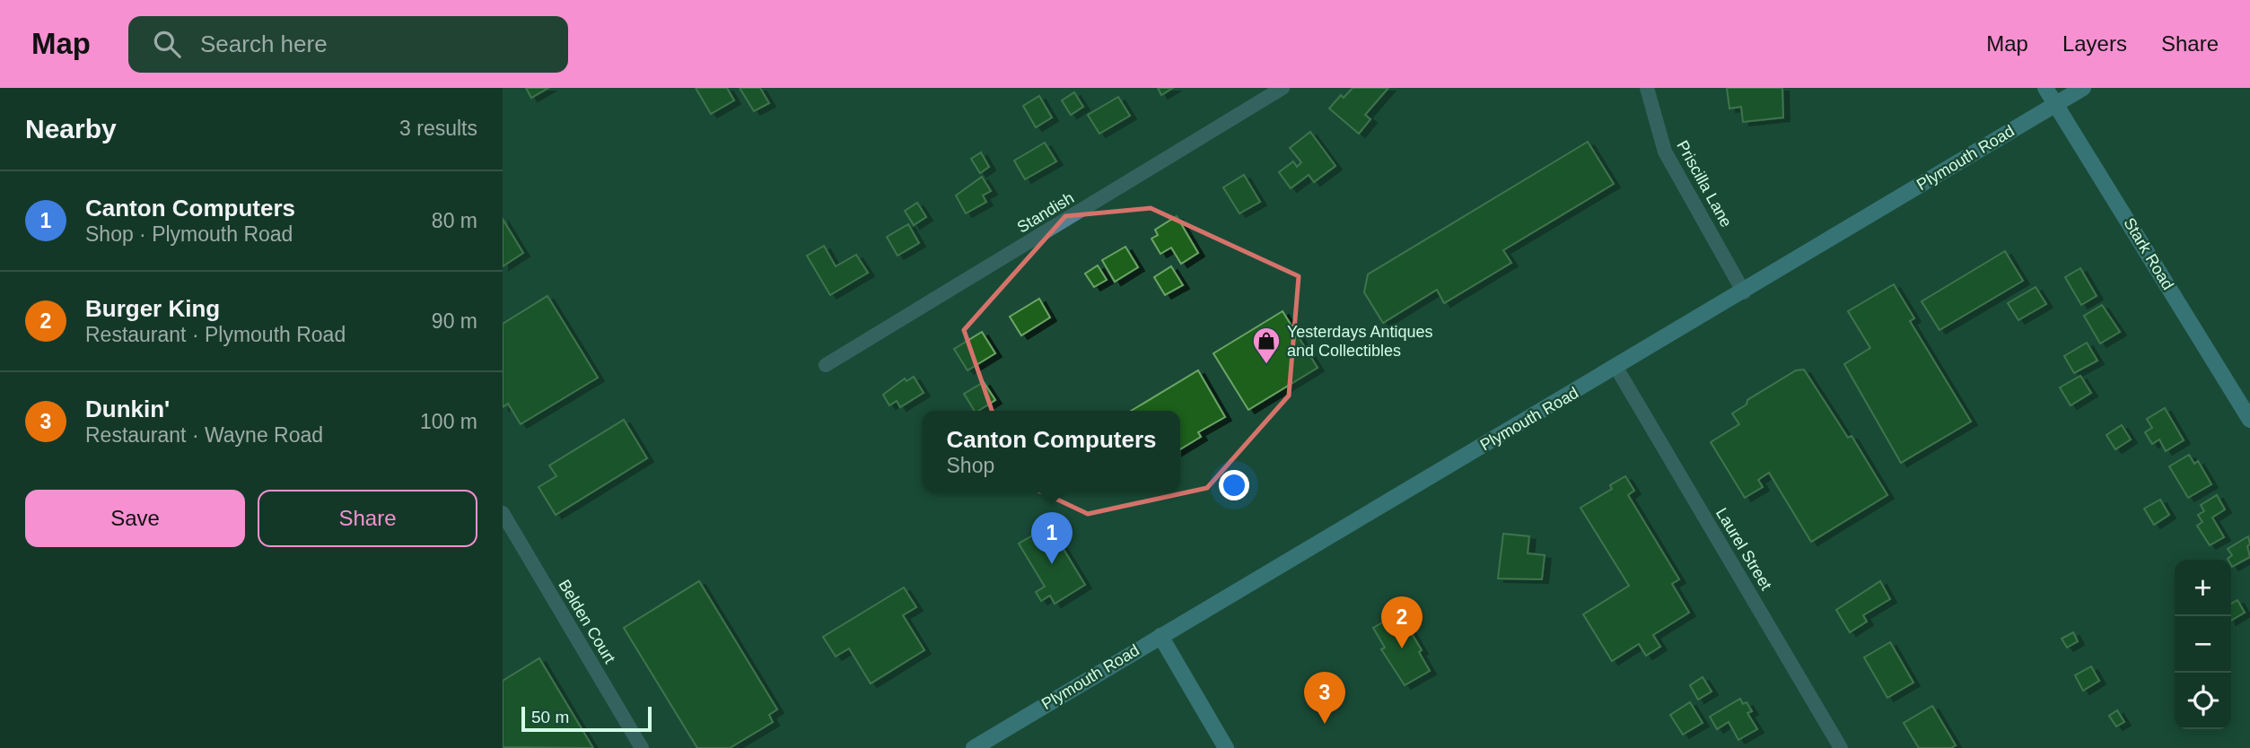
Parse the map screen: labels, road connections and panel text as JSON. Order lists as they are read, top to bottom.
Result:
{
  "streets": {
    "main road": ["Plymouth Road", "Stark Road"],
    "street": [
      "Priscilla Lane",
      "Standish",
      "Laurel Street",
      "Belden Court"
    ]
  },
  "crossings": [
    ["Plymouth Road", "Priscilla Lane"],
    ["Plymouth Road", "Stark Road"],
    ["Plymouth Road", "Laurel Street"]
  ],
  "places": {
    "shop": ["Yesterdays Antiques and Collectibles"]
  },
  "scale_bar": "50 m",
  "page": {
    "header": "Map",
    "search": "Search here",
    "nav": ["Map", "Layers", "Share"],
    "heading": ["Nearby", "3 results"],
    "list": [
      {
        "mark": "1",
        "name": "Canton Computers",
        "note": "Shop · Plymouth Road",
        "value": "80 m"
      },
      {
        "mark": "2",
        "name": "Burger King",
        "note": "Restaurant · Plymouth Road",
        "value": "90 m"
      },
      {
        "mark": "3",
        "name": "Dunkin'",
        "note": "Restaurant · Wayne Road",
        "value": "100 m"
      }
    ],
    "popup": ["Canton Computers", "Shop"],
    "buttons": ["Save", "Share"],
    "pins": ["1", "2", "3"],
    "map_buttons": ["+", "−"],
    "scale": "50 m"
  }
}
